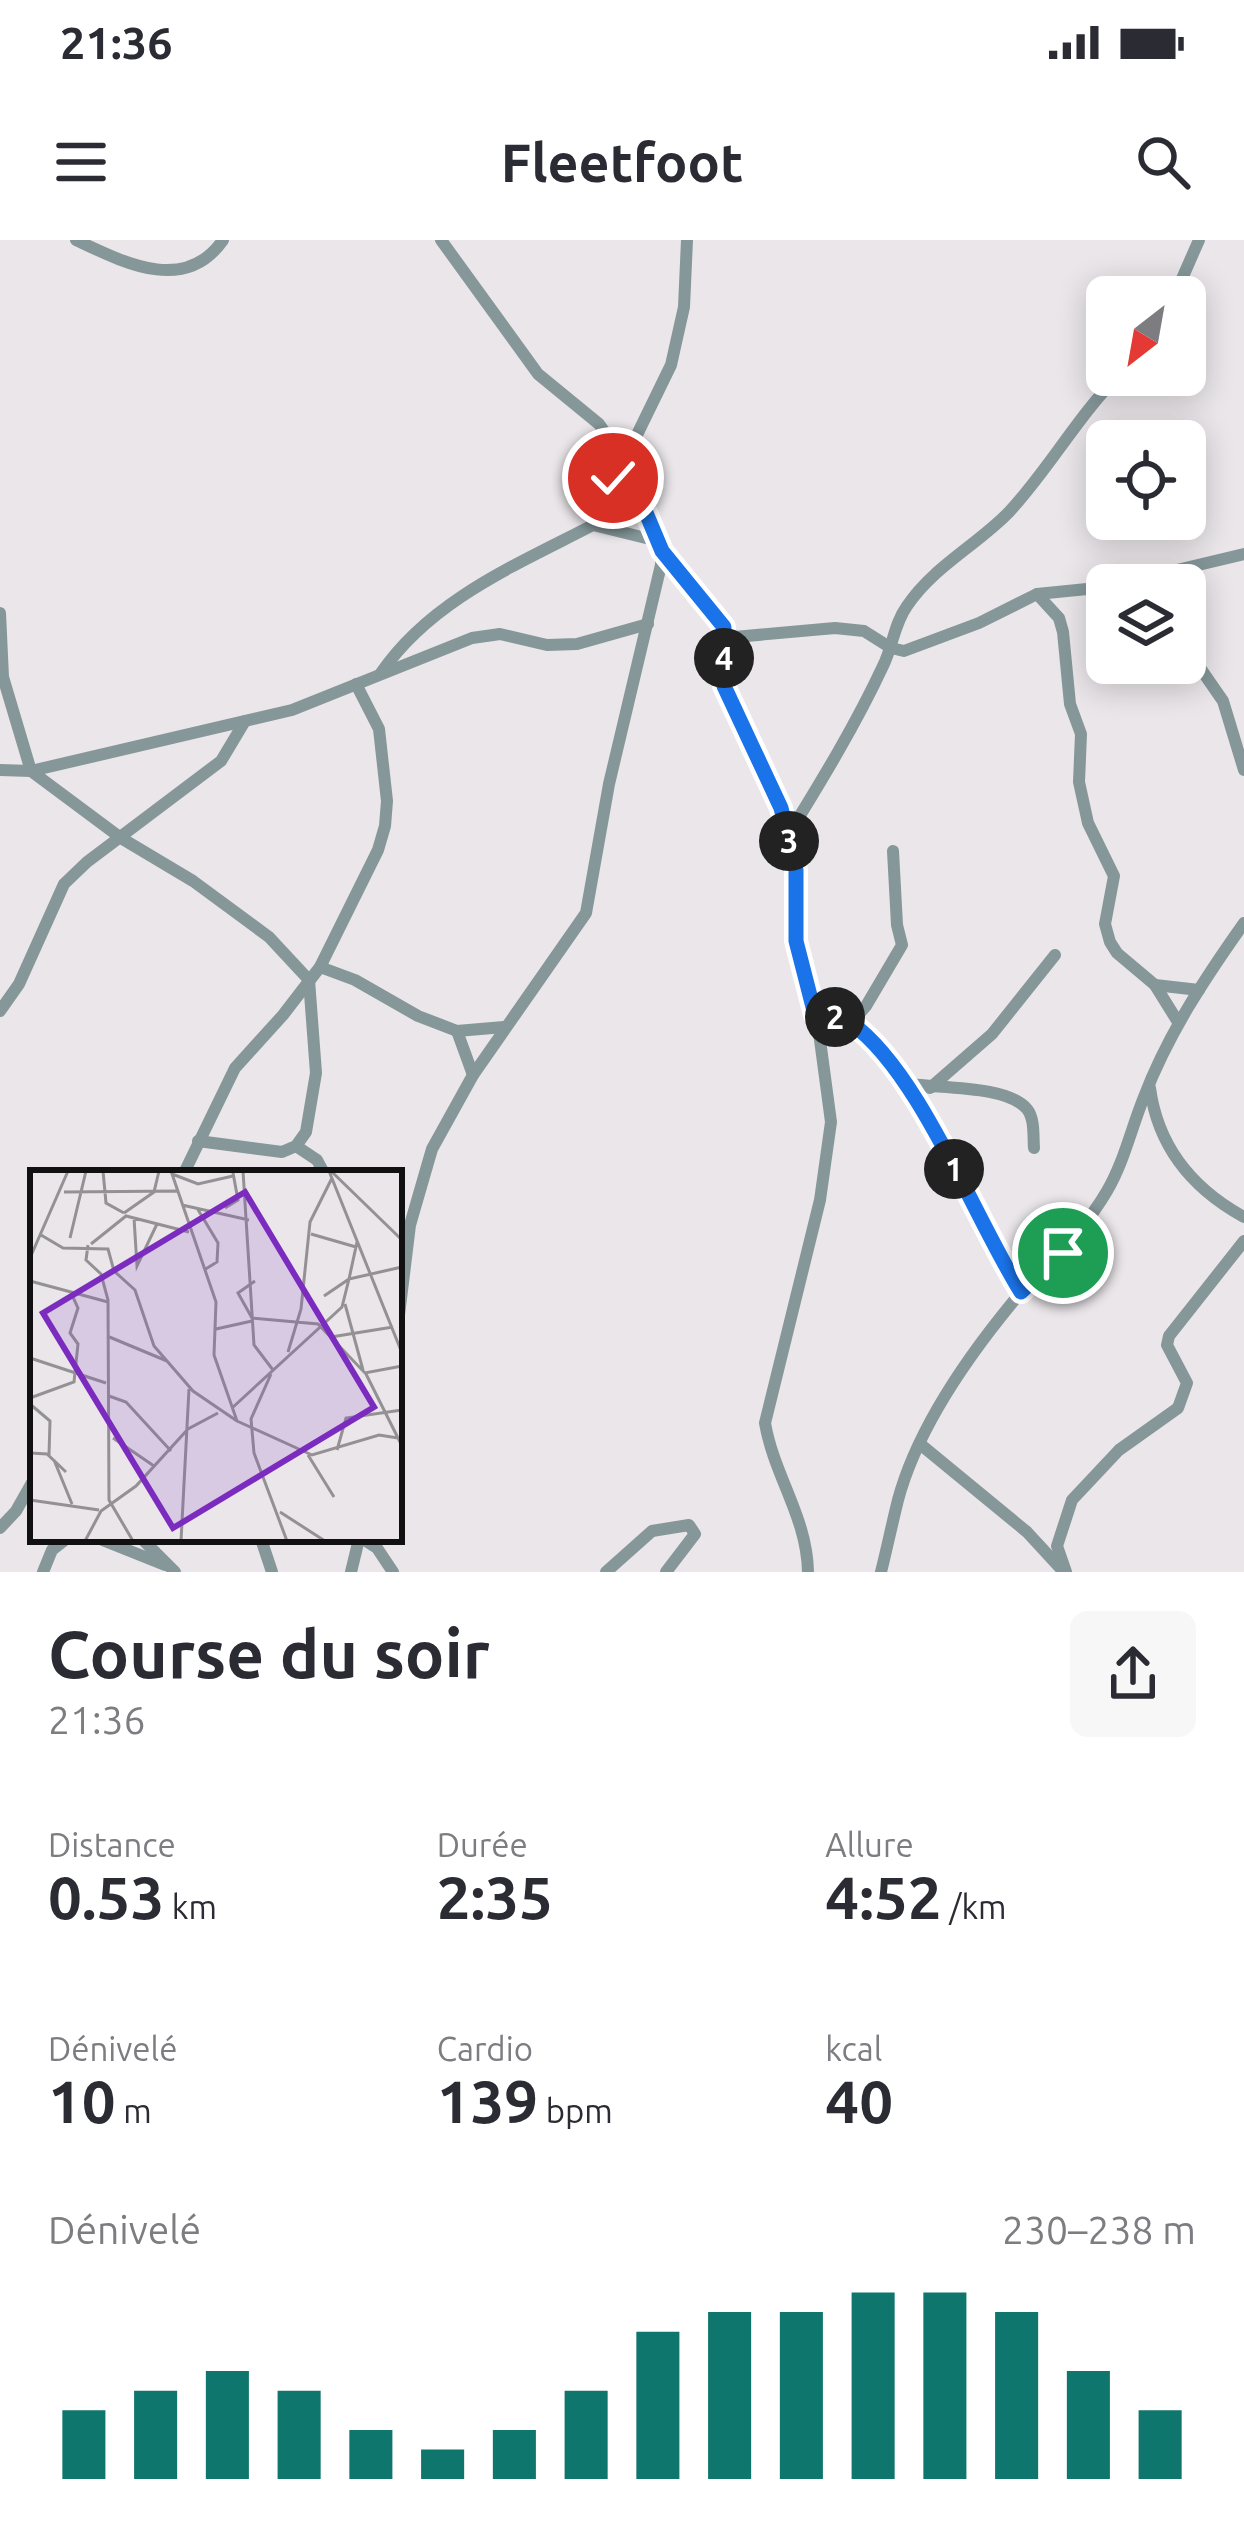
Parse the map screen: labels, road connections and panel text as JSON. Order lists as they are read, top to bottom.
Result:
{
  "north": "bottom left",
  "page": {
    "status": "21:36",
    "header": "Fleetfoot",
    "pins": [
      "4",
      "3",
      "2",
      "1"
    ],
    "heading": ["Course du soir", "21:36"],
    "stats": [
      ["Distance", "0.53 km"],
      ["Durée", "2:35"],
      ["Allure", "4:52 /km"],
      ["Dénivelé", "10 m"],
      ["Cardio", "139 bpm"],
      ["kcal", "40"]
    ],
    "chart": ["Dénivelé", "230–238 m"]
  }
}
